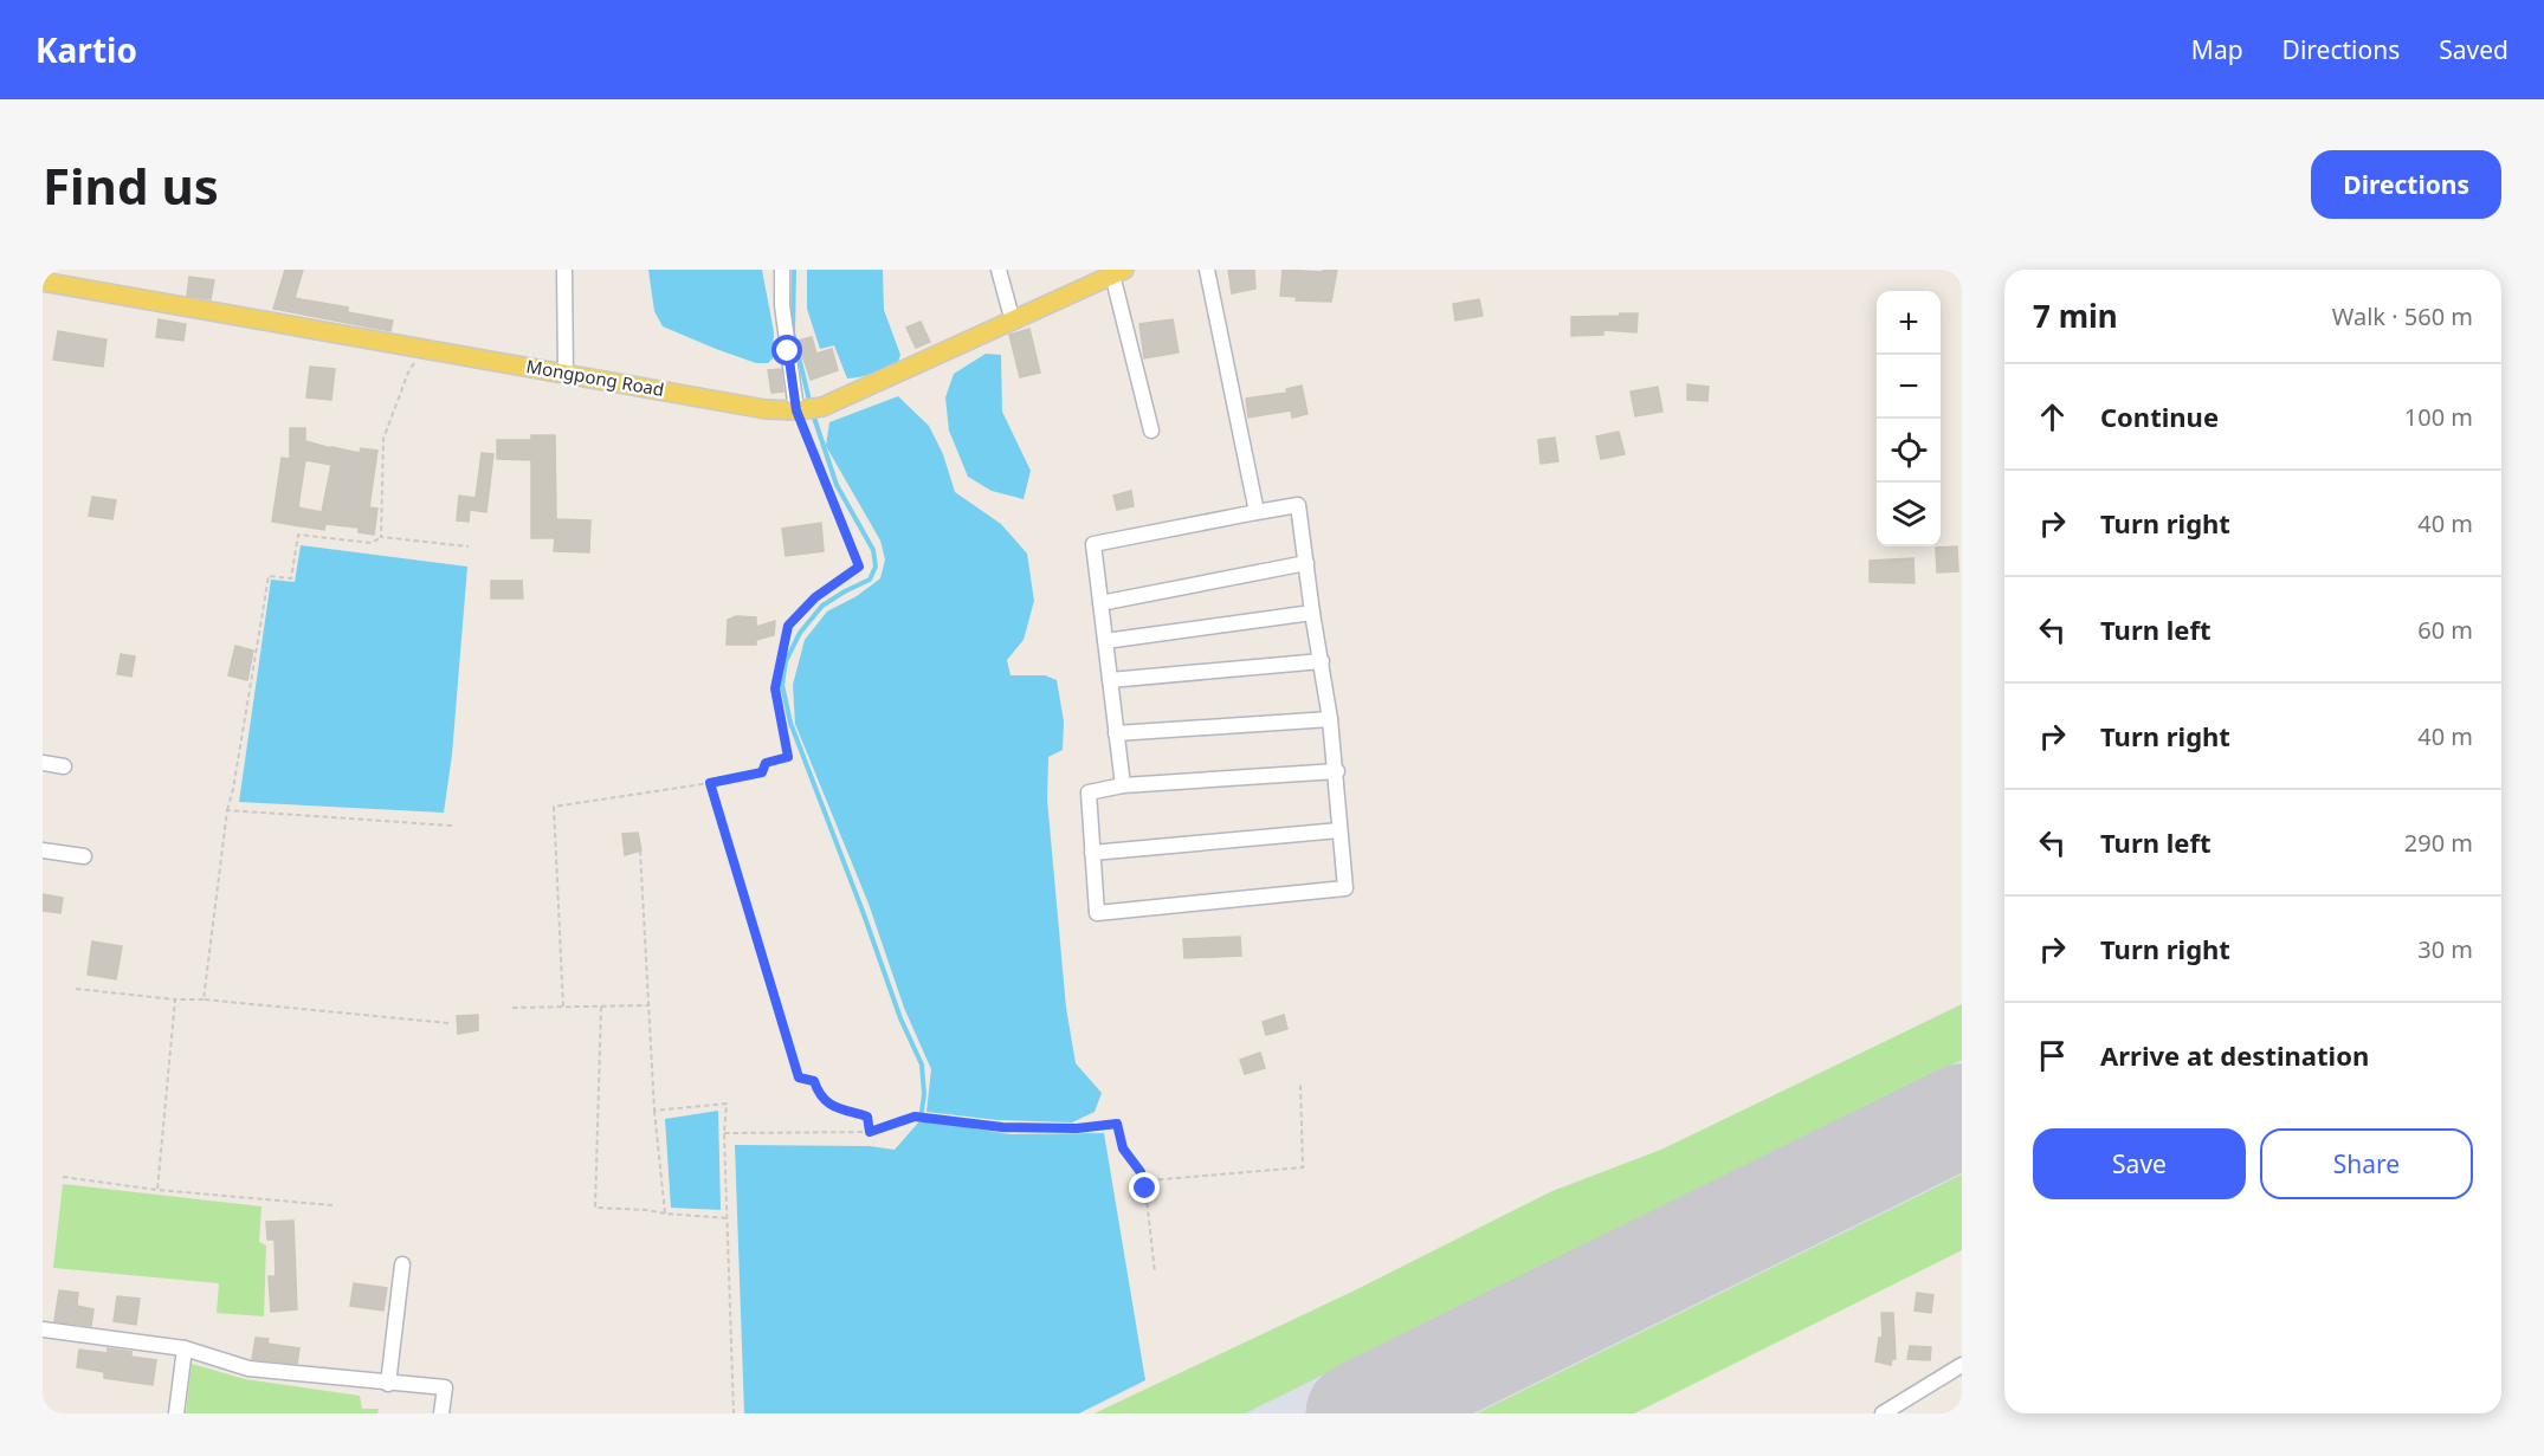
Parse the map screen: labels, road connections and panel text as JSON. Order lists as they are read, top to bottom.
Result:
{
  "streets": {
    "main road": ["Mongpong Road"]
  },
  "page": {
    "header": "Kartio",
    "nav": ["Map", "Directions", "Saved"],
    "buttons": [
      "Directions",
      ["Save", "Share"]
    ],
    "title": "Find us",
    "heading": ["7 min", "Walk · 560 m"],
    "map_buttons": ["+", "−"],
    "list": [
      ["Continue", "100 m"],
      ["Turn right", "40 m"],
      ["Turn left", "60 m"],
      ["Turn right", "40 m"],
      ["Turn left", "290 m"],
      ["Turn right", "30 m"],
      "Arrive at destination"
    ]
  }
}
